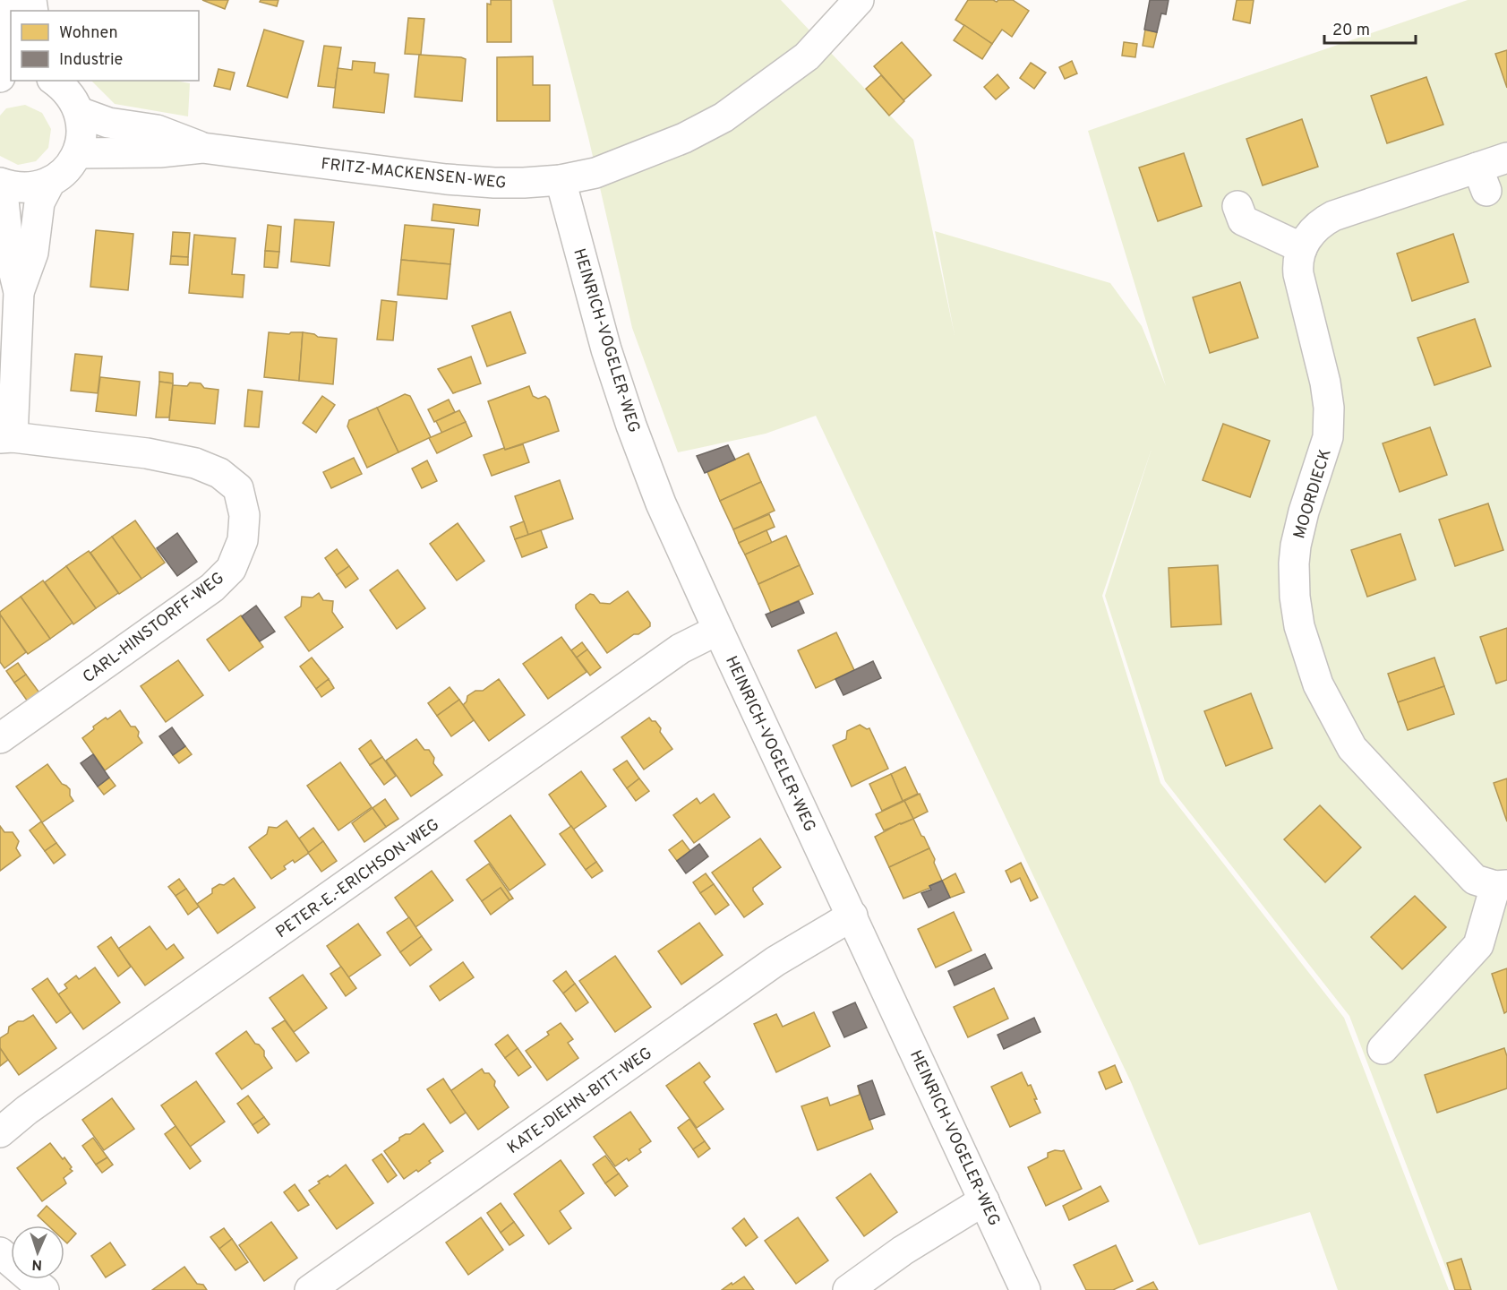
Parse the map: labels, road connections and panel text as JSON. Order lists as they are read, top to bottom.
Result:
{
  "streets": {
    "street": [
      "FRITZ-MACKENSEN-WEG",
      "HEINRICH-VOGELER-WEG",
      "MOORDIECK",
      "CARL-HINSTORFF-WEG",
      "PETER-E.-ERICHSON-WEG",
      "KATE-DIEHN-BITT-WEG"
    ]
  },
  "crossings": [
    ["FRITZ-MACKENSEN-WEG", "HEINRICH-VOGELER-WEG"],
    ["HEINRICH-VOGELER-WEG", "PETER-E.-ERICHSON-WEG"],
    ["HEINRICH-VOGELER-WEG", "KATE-DIEHN-BITT-WEG"]
  ],
  "legend": ["Wohnen", "Industrie"],
  "scale_bar": "20 m",
  "north": "bottom"
}
